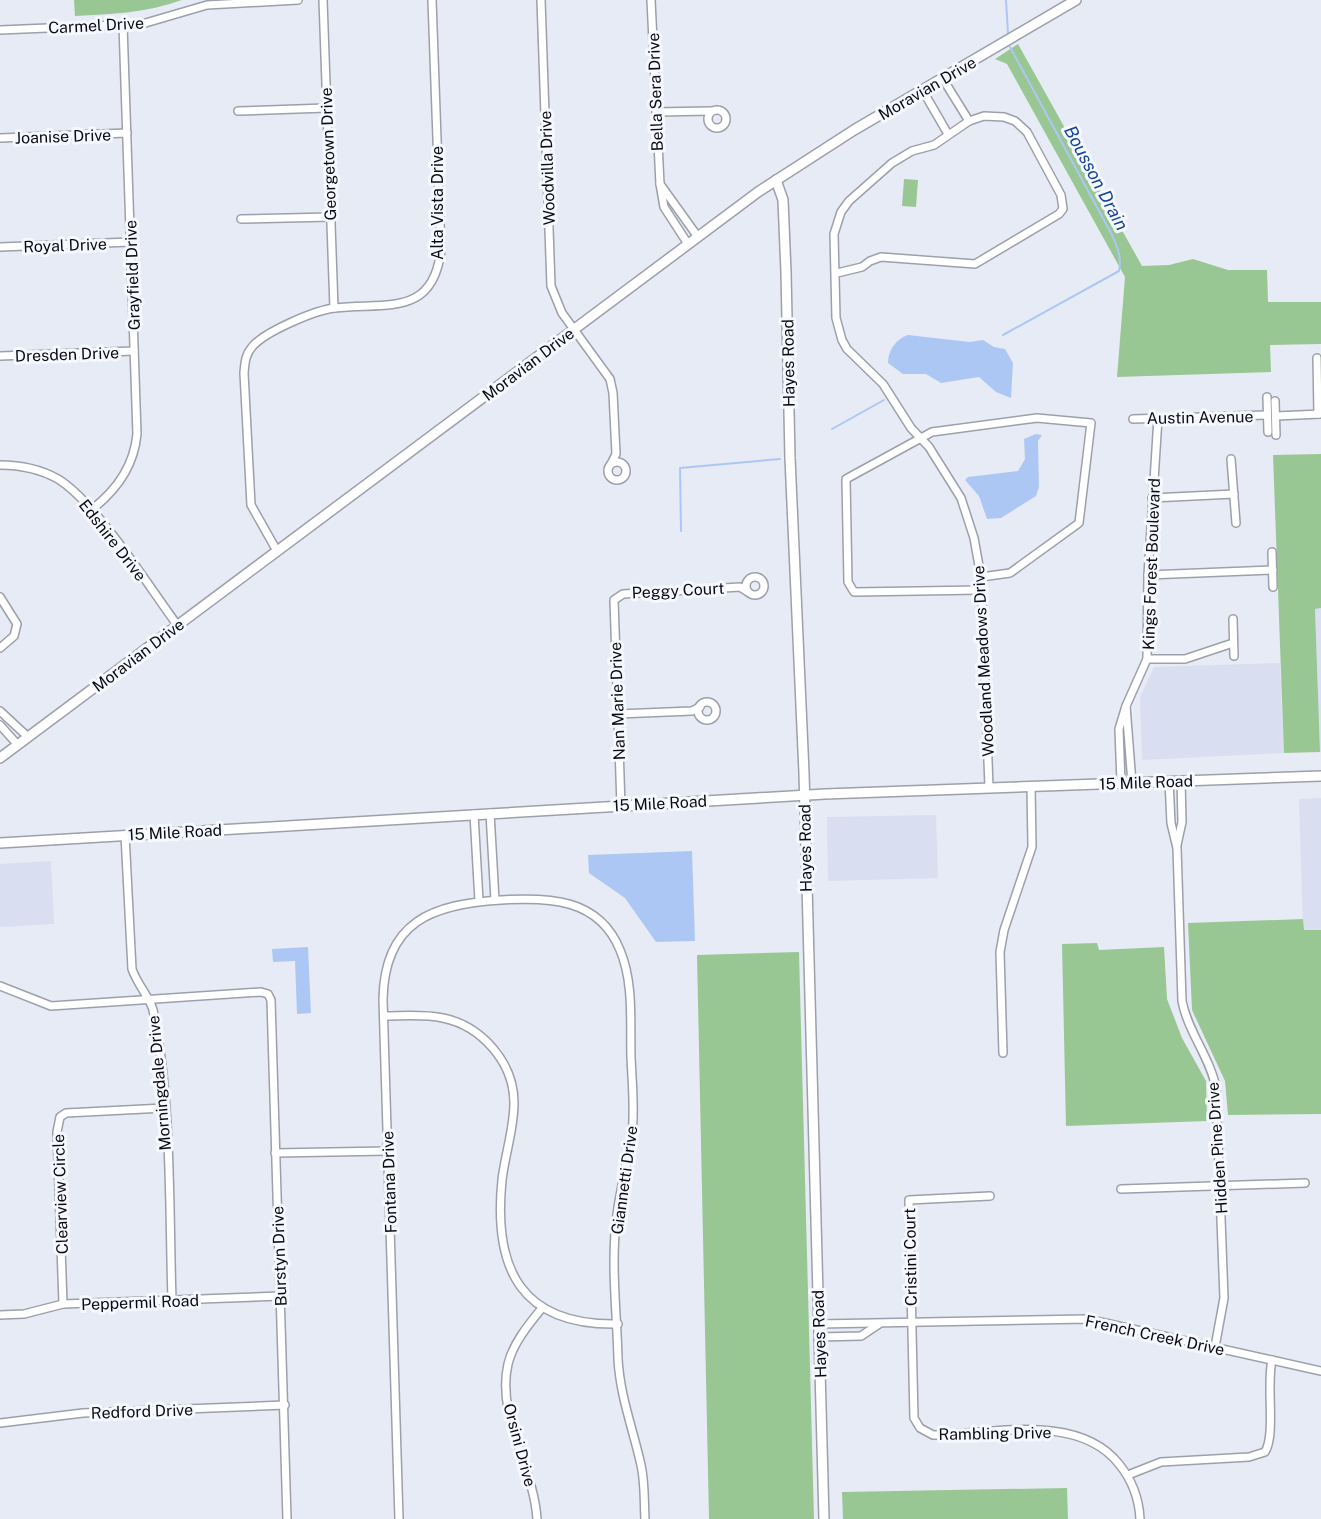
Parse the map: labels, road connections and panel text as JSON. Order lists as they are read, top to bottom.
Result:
{
  "streets": {
    "street": [
      "Carmel Drive",
      "Moravian Drive",
      "Bella Sera Drive",
      "Joanise Drive",
      "Georgetown Drive",
      "Woodvilla Drive",
      "Alta Vista Drive",
      "Royal Drive",
      "Grayfield Drive",
      "Dresden Drive",
      "Hayes Road",
      "Austin Avenue",
      "Edshire Drive",
      "Kings Forest Boulevard",
      "Peggy Court",
      "Woodland Meadows Drive",
      "Nan Marie Drive",
      "15 Mile Road",
      "Morningdale Drive",
      "Hidden Pine Drive",
      "Giannetti Drive",
      "Fontana Drive",
      "Clearview Circle",
      "Burstyn Drive",
      "Cristini Court",
      "Peppermil Road",
      "French Creek Drive",
      "Redford Drive",
      "Rambling Drive",
      "Orsini Drive"
    ]
  },
  "crossings": [
    ["Carmel Drive", "Grayfield Drive"],
    ["Moravian Drive", "Bella Sera Drive"],
    ["Moravian Drive", "Woodvilla Drive"],
    ["Moravian Drive", "Alta Vista Drive"],
    ["Moravian Drive", "Hayes Road"],
    ["Moravian Drive", "Edshire Drive"],
    ["Joanise Drive", "Grayfield Drive"],
    ["Georgetown Drive", "Alta Vista Drive"],
    ["Royal Drive", "Grayfield Drive"],
    ["Grayfield Drive", "Dresden Drive"],
    ["Grayfield Drive", "Edshire Drive"],
    ["Hayes Road", "15 Mile Road"],
    ["Hayes Road", "French Creek Drive"],
    ["Austin Avenue", "Kings Forest Boulevard"],
    ["Kings Forest Boulevard", "15 Mile Road"],
    ["Peggy Court", "Nan Marie Drive"],
    ["Woodland Meadows Drive", "15 Mile Road"],
    ["Nan Marie Drive", "15 Mile Road"],
    ["15 Mile Road", "Morningdale Drive"],
    ["15 Mile Road", "Hidden Pine Drive"],
    ["Morningdale Drive", "Clearview Circle"],
    ["Morningdale Drive", "Burstyn Drive"],
    ["Morningdale Drive", "Peppermil Road"],
    ["Hidden Pine Drive", "French Creek Drive"],
    ["Giannetti Drive", "Fontana Drive"],
    ["Clearview Circle", "Peppermil Road"],
    ["Burstyn Drive", "Peppermil Road"],
    ["Burstyn Drive", "Redford Drive"],
    ["Cristini Court", "French Creek Drive"],
    ["Cristini Court", "Rambling Drive"],
    ["French Creek Drive", "Rambling Drive"]
  ],
  "water": ["Bousson Drain"]
}
